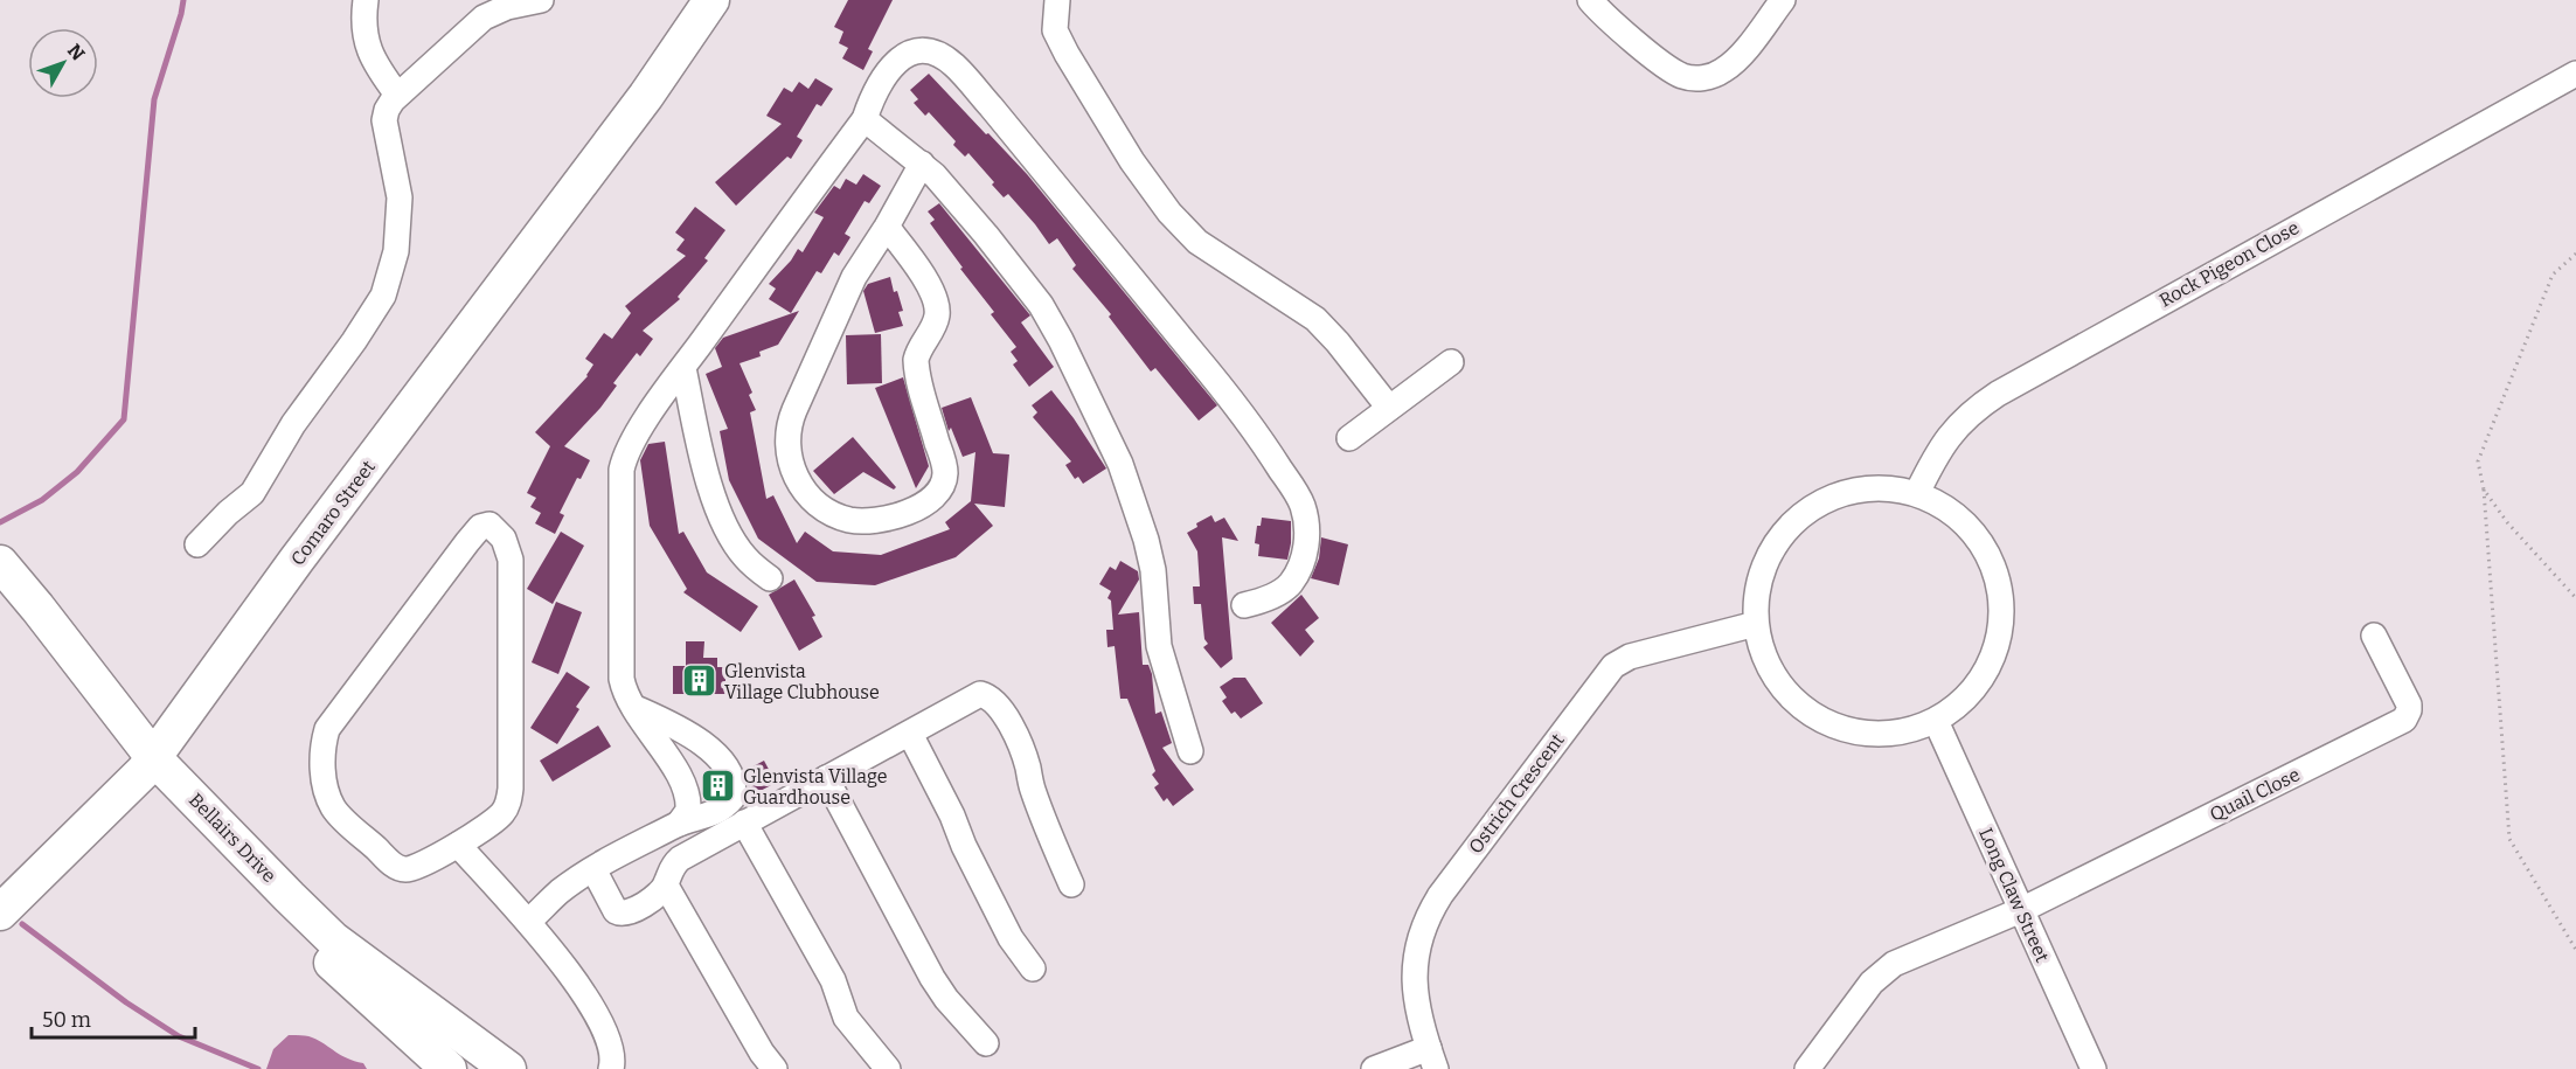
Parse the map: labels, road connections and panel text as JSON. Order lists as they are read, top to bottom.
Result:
{
  "streets": {
    "street": [
      "Rock Pigeon Close",
      "Comaro Street",
      "Ostrich Crescent",
      "Quail Close",
      "Bellairs Drive",
      "Long Claw Street"
    ]
  },
  "crossings": [
    ["Rock Pigeon Close", "Ostrich Crescent"],
    ["Rock Pigeon Close", "Long Claw Street"],
    ["Comaro Street", "Bellairs Drive"],
    ["Ostrich Crescent", "Long Claw Street"],
    ["Quail Close", "Long Claw Street"]
  ],
  "places": {
    "building": ["Glenvista Village Clubhouse", "Glenvista Village Guardhouse"]
  },
  "scale_bar": "50 m",
  "north": "top right"
}
